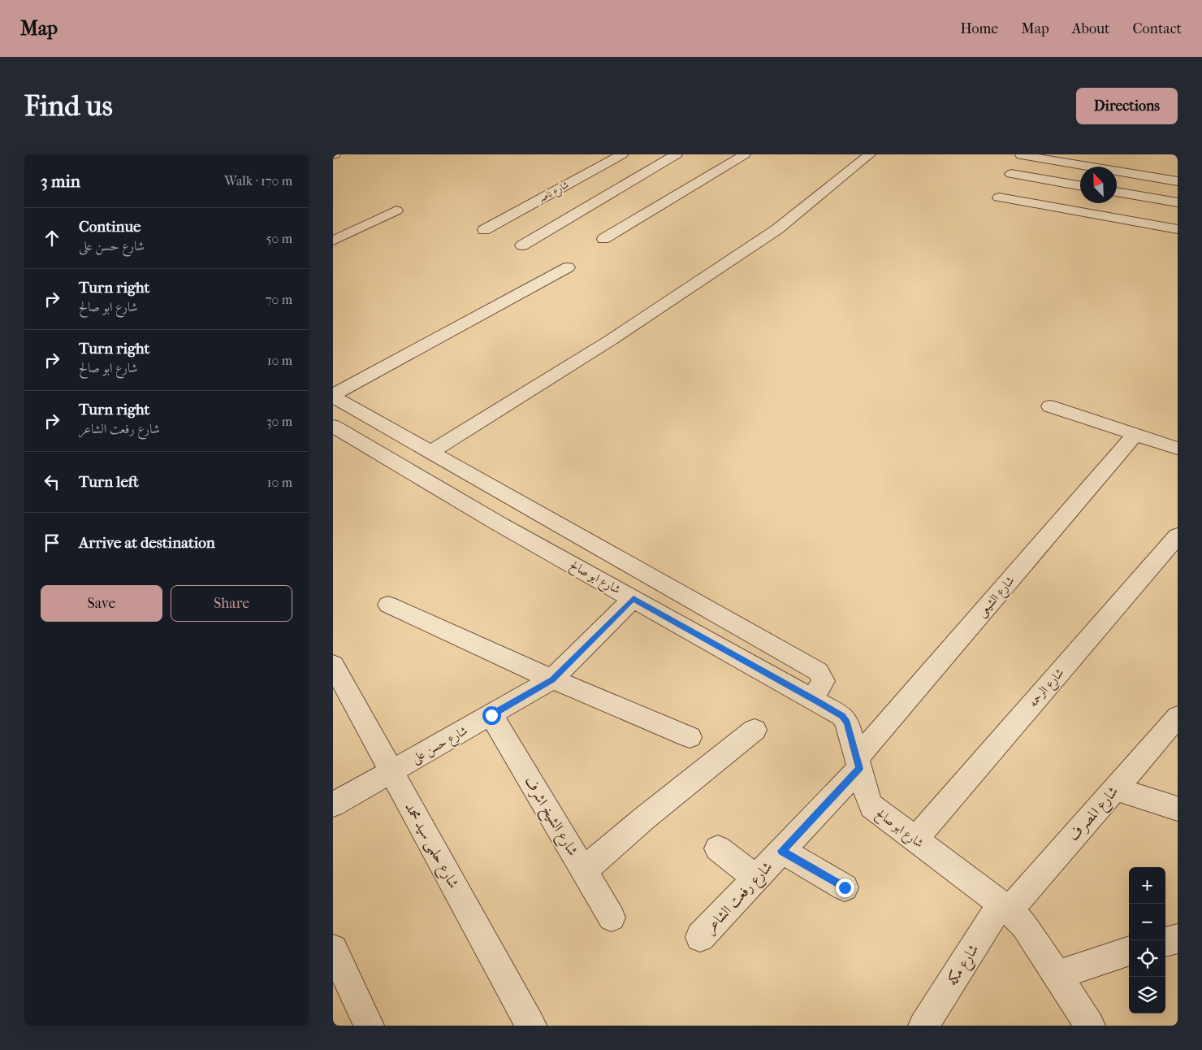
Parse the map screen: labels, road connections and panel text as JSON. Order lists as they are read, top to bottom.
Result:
{
  "streets": {
    "street": [
      "شارع ناصر",
      "شارع ابو صالح",
      "شارع الشيعى",
      "شارع الرحمه",
      "شارع حسن على",
      "شارع المصرف",
      "شارع الشيخ اشرف",
      "شارع حلمى سيد محمد",
      "شارع رفعت الشاعر",
      "شارع مكه"
    ]
  },
  "crossings": [
    ["شارع ابو صالح", "شارع الشيعى"],
    ["شارع ابو صالح", "شارع الرحمه"],
    ["شارع ابو صالح", "شارع حسن على"],
    ["شارع ابو صالح", "شارع المصرف"],
    ["شارع ابو صالح", "شارع رفعت الشاعر"],
    ["شارع ابو صالح", "شارع مكه"],
    ["شارع الشيعى", "شارع رفعت الشاعر"],
    ["شارع حسن على", "شارع الشيخ اشرف"],
    ["شارع حسن على", "شارع حلمى سيد محمد"],
    ["شارع المصرف", "شارع مكه"]
  ],
  "north": "top left",
  "page": {
    "header": "Map",
    "nav": [
      "Home",
      "Map",
      "About",
      "Contact"
    ],
    "buttons": [
      "Directions",
      ["Save", "Share"]
    ],
    "title": "Find us",
    "heading": ["3 min", "Walk · 170 m"],
    "list": [
      ["Continue", "شارع حسن على", "50 m"],
      ["Turn right", "شارع ابو صالح", "70 m"],
      ["Turn right", "شارع ابو صالح", "10 m"],
      ["Turn right", "شارع رفعت الشاعر", "30 m"],
      ["Turn left", "10 m"],
      "Arrive at destination"
    ],
    "map_buttons": ["+", "−"]
  }
}
